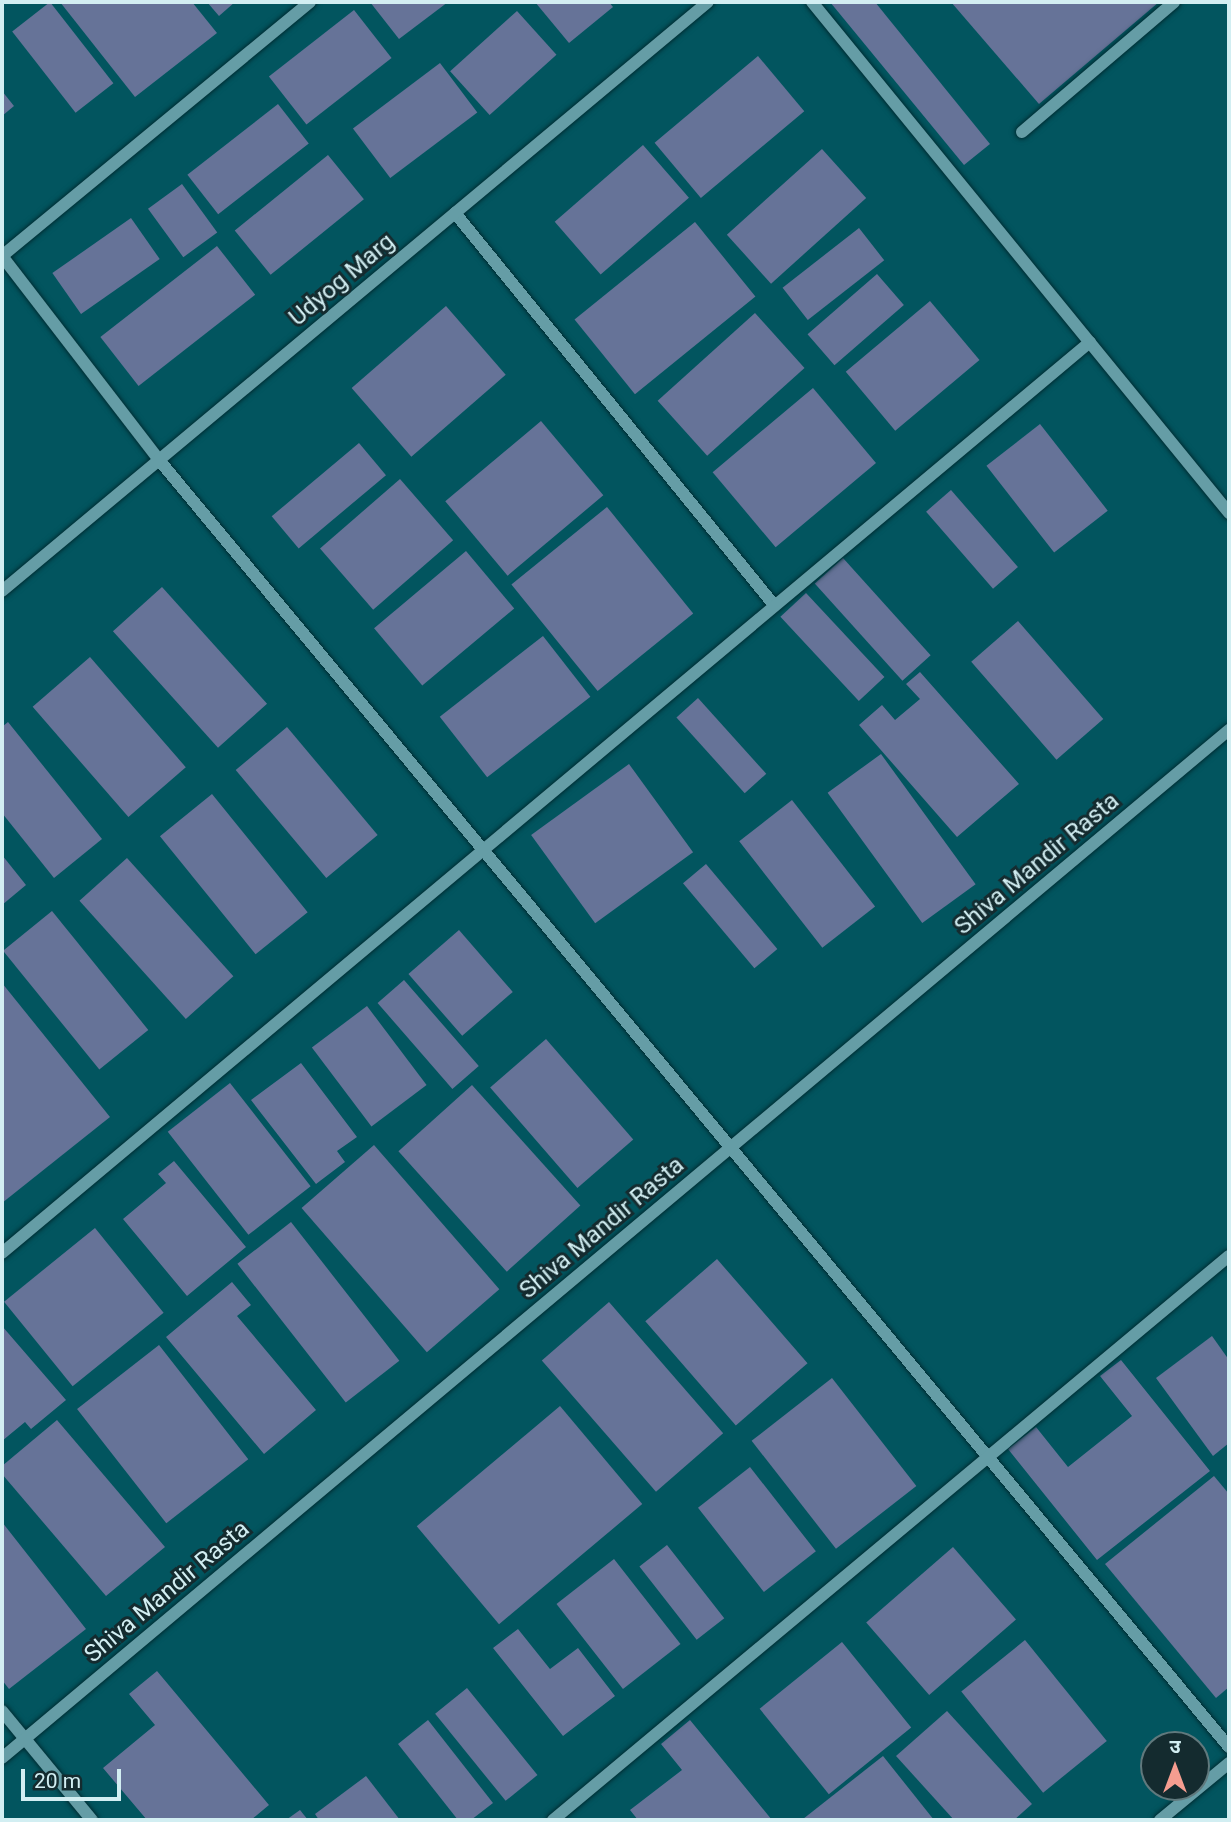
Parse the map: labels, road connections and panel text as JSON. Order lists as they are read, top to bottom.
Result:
{
  "streets": {
    "street": ["Udyog Marg", "Shiva Mandir Rasta"]
  },
  "scale_bar": "20 m",
  "north": "top"
}
